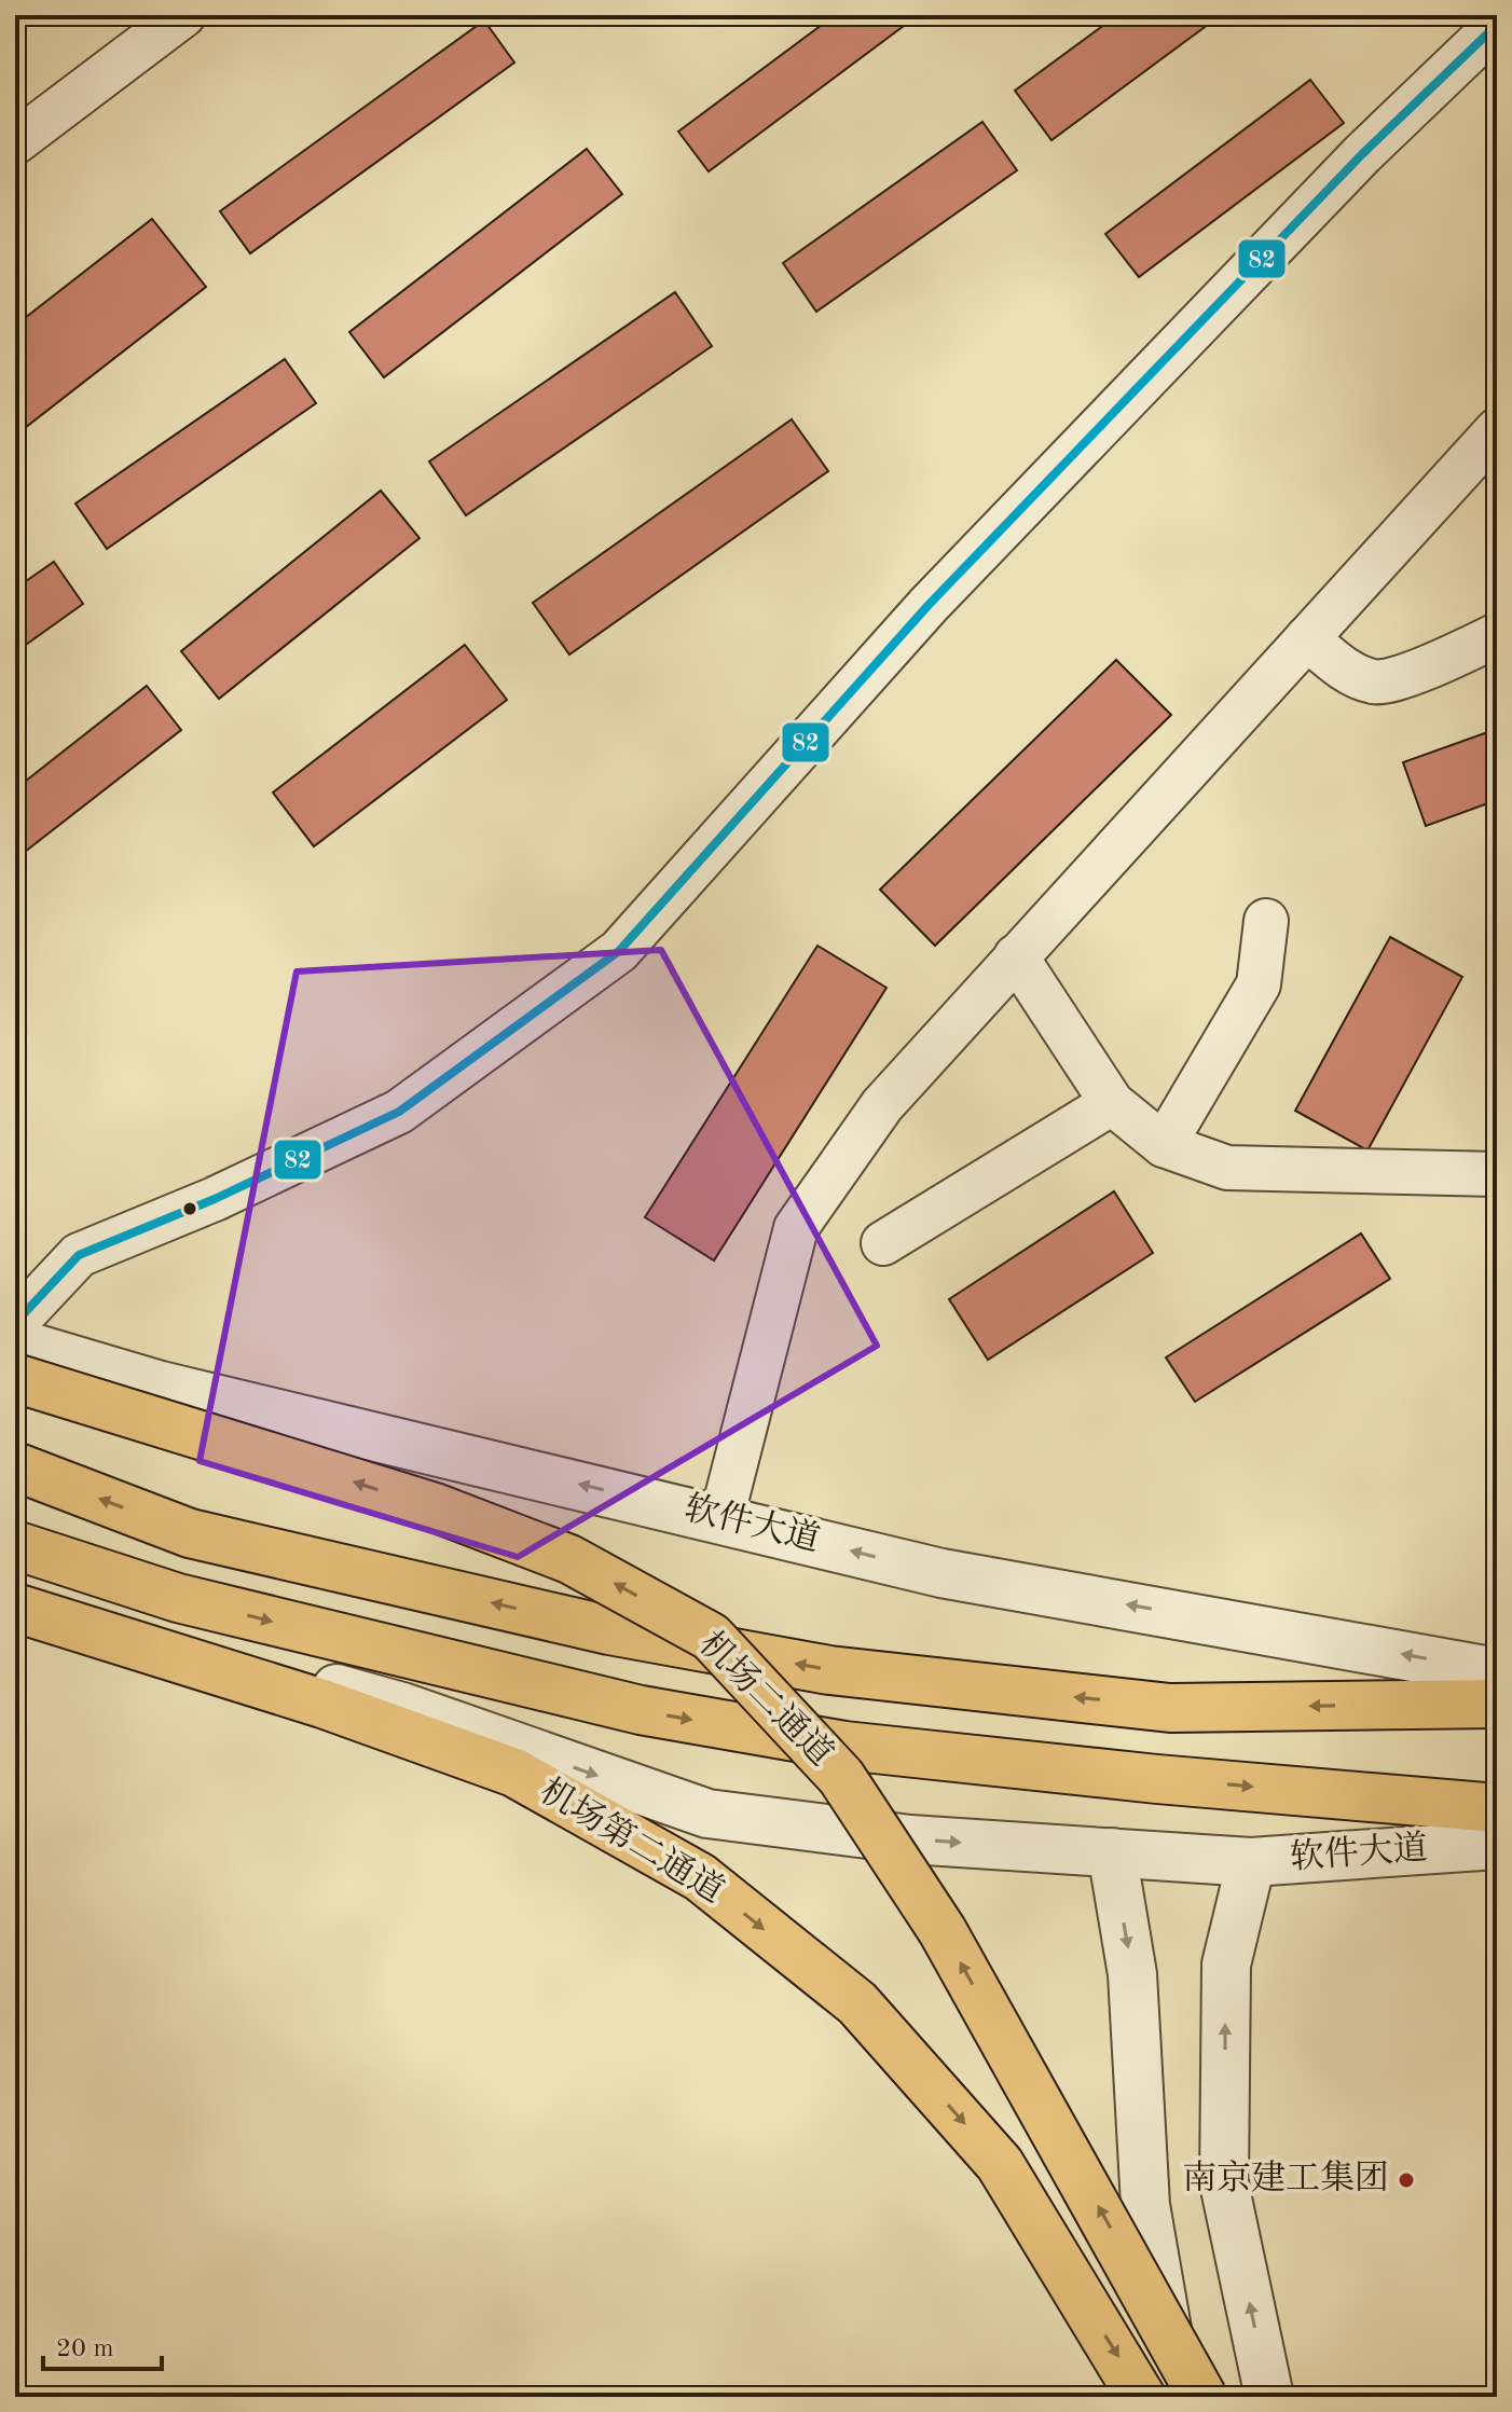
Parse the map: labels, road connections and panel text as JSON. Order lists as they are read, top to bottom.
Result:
{
  "streets": {
    "main road": ["软件大道", "机场二通道", "机场第二通道"]
  },
  "one_way": ["机场二通道", "机场第二通道"],
  "places": ["南京建工集团"],
  "lines": ["transit line 82"],
  "scale_bar": "20 m"
}
